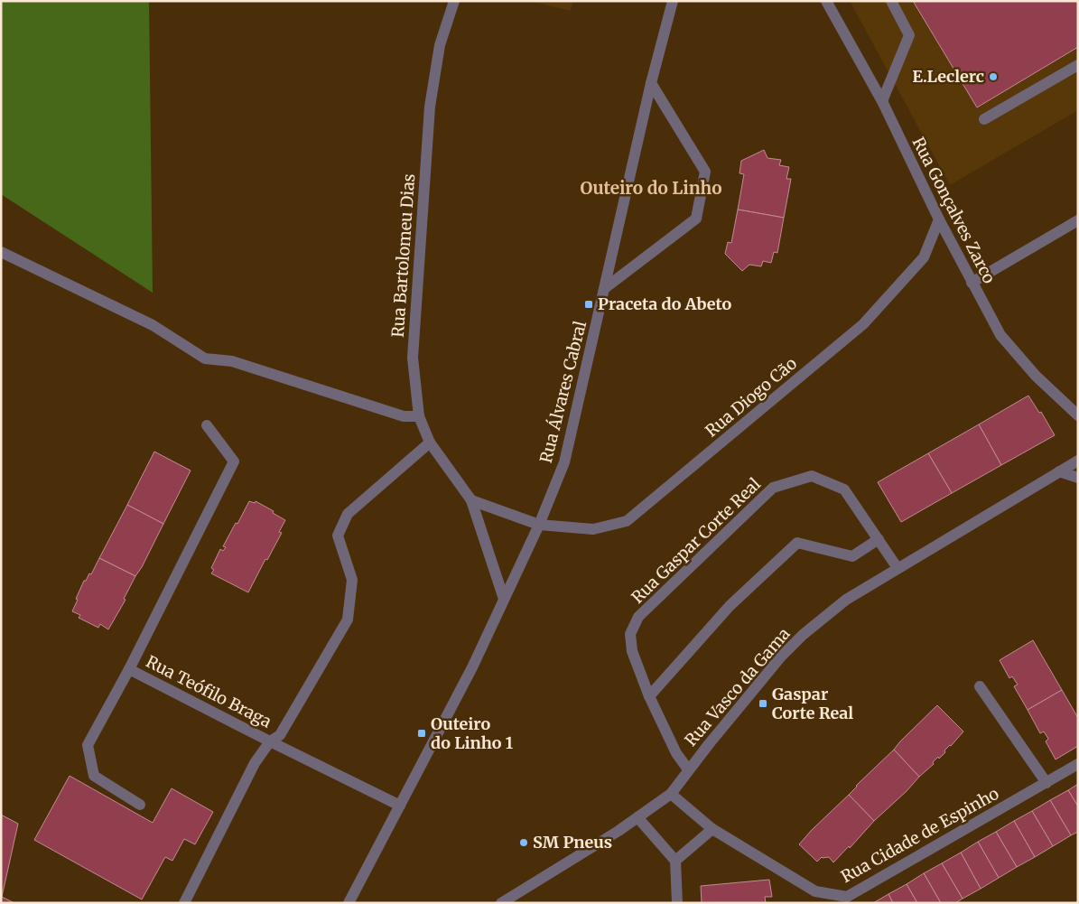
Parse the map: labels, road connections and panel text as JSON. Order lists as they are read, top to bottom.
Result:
{
  "streets": {
    "street": [
      "Rua Gonçalves Zarco",
      "Rua Bartolomeu Dias",
      "Rua Álvares Cabral",
      "Rua Diogo Cão",
      "Rua Gaspar Corte Real",
      "Rua Vasco da Gama",
      "Rua Teófilo Braga",
      "Rua Cidade de Espinho"
    ]
  },
  "crossings": [
    ["Rua Gonçalves Zarco", "Rua Diogo Cão"],
    ["Rua Bartolomeu Dias", "Rua Álvares Cabral"],
    ["Rua Bartolomeu Dias", "Rua Diogo Cão"],
    ["Rua Álvares Cabral", "Rua Diogo Cão"],
    ["Rua Álvares Cabral", "Rua Teófilo Braga"],
    ["Rua Gaspar Corte Real", "Rua Vasco da Gama"],
    ["Rua Vasco da Gama", "Rua Cidade de Espinho"]
  ],
  "districts": ["Outeiro do Linho"],
  "places": {
    "other": ["E.Leclerc", "SM Pneus"],
    "transit": ["Praceta do Abeto", "Gaspar Corte Real", "Outeiro do Linho 1"]
  }
}
